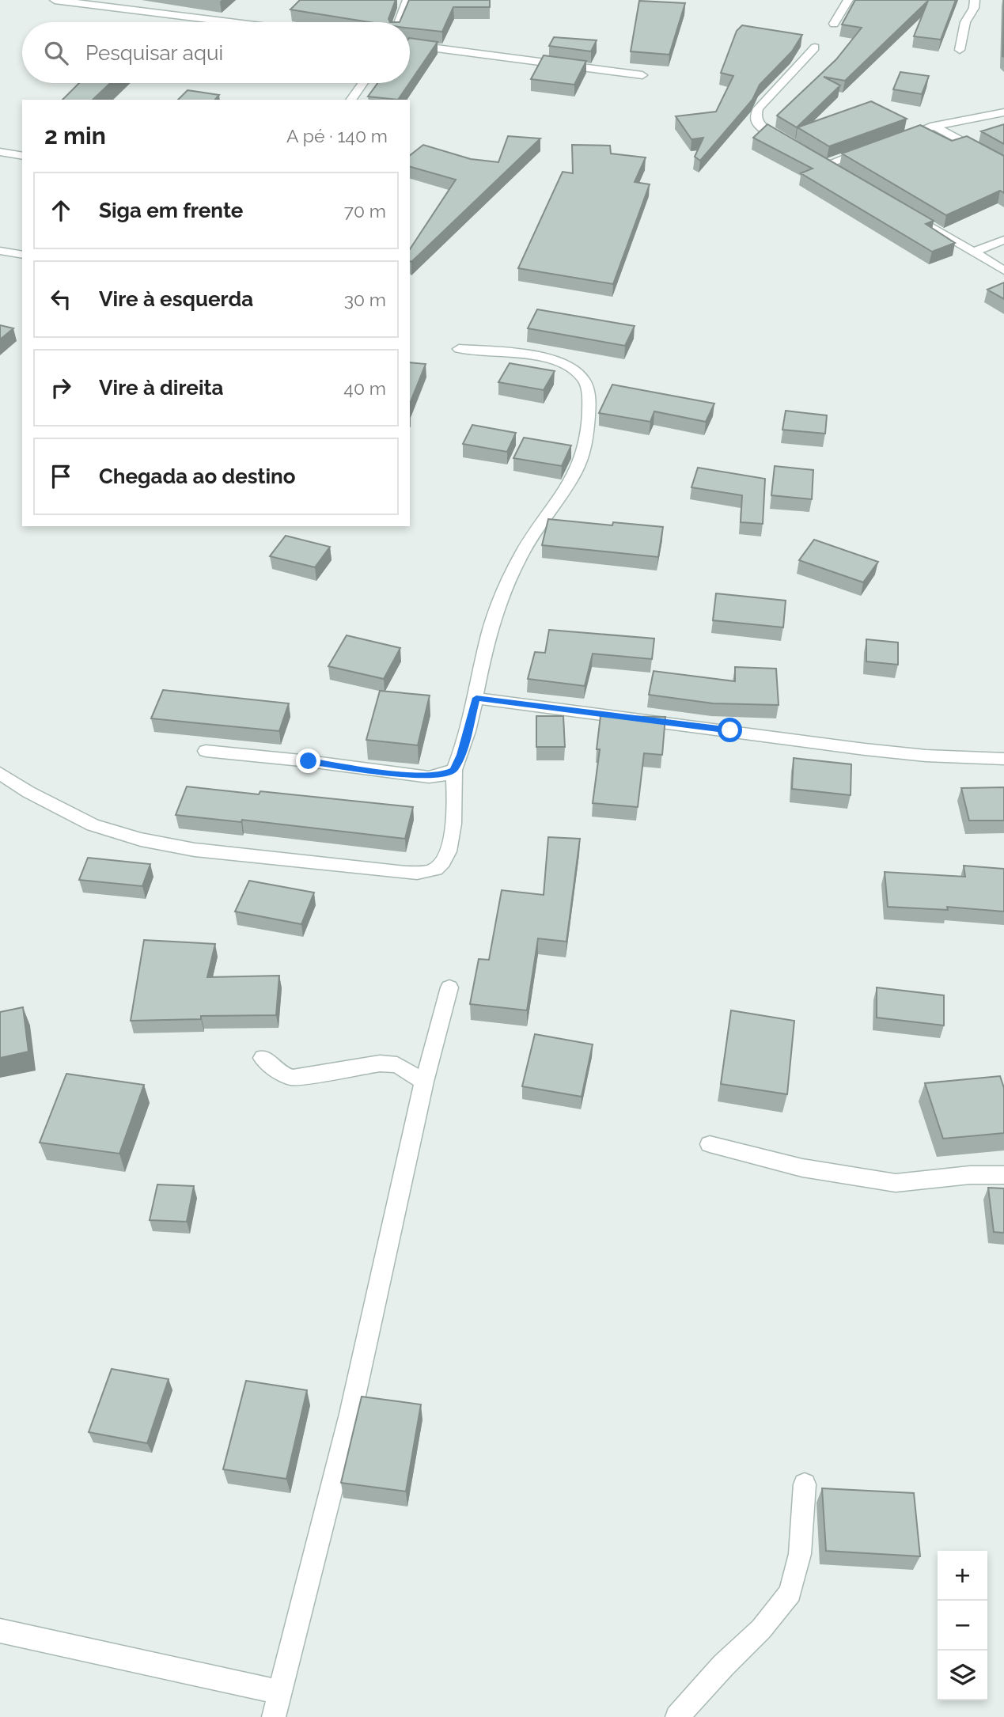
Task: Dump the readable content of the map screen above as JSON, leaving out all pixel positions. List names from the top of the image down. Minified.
{"page":{"search":"Pesquisar aqui","heading":["2 min","A pé · 140 m"],"list":[["Siga em frente","70 m"],["Vire à esquerda","30 m"],["Vire à direita","40 m"],"Chegada ao destino"],"map_buttons":["+","−"]}}
